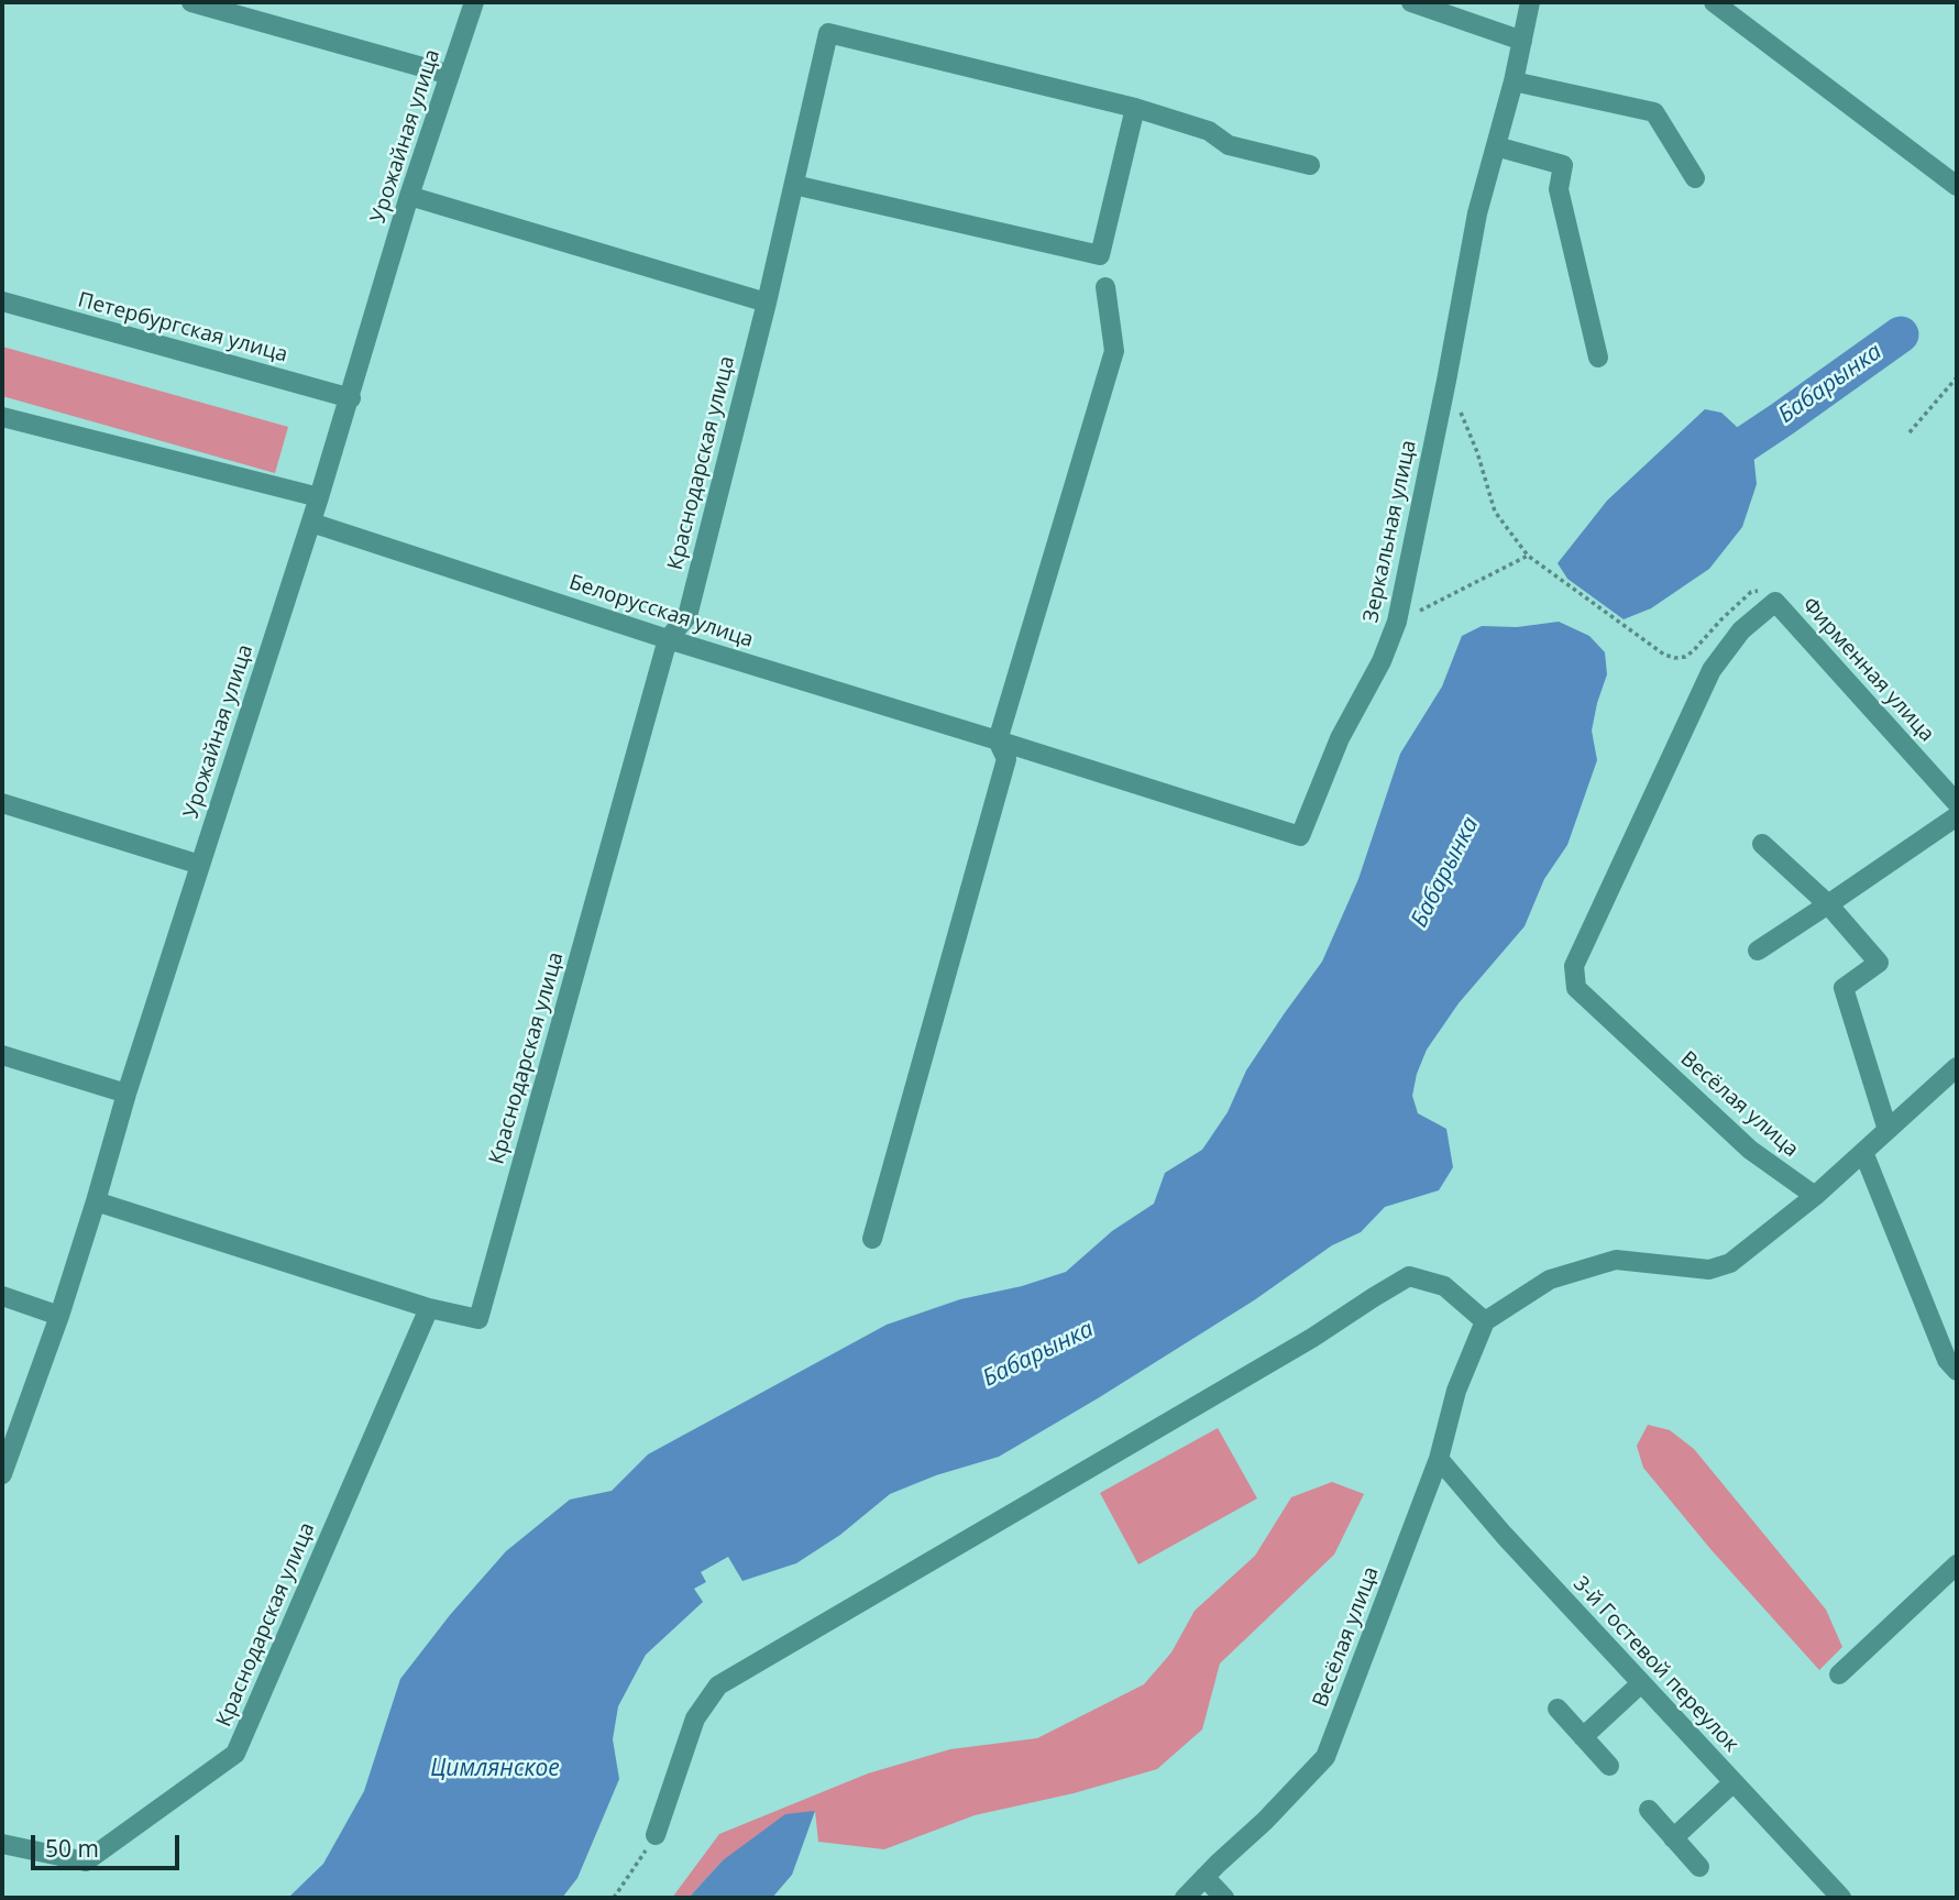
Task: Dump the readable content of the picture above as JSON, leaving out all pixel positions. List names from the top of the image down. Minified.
{"streets":{"street":["Урожайная улица","Петербургская улица","Краснодарская улица","Зеркальная улица","Белорусская улица","Фирменная улица","Весёлая улица","3-й Гостевой переулок"]},"crossings":[["Урожайная улица","Петербургская улица"],["Урожайная улица","Белорусская улица"],["Краснодарская улица","Белорусская улица"],["Зеркальная улица","Белорусская улица"],["Фирменная улица","Весёлая улица"],["Весёлая улица","3-й Гостевой переулок"]],"water":["Бабарынка","Цимлянское"],"scale_bar":"50 m"}
